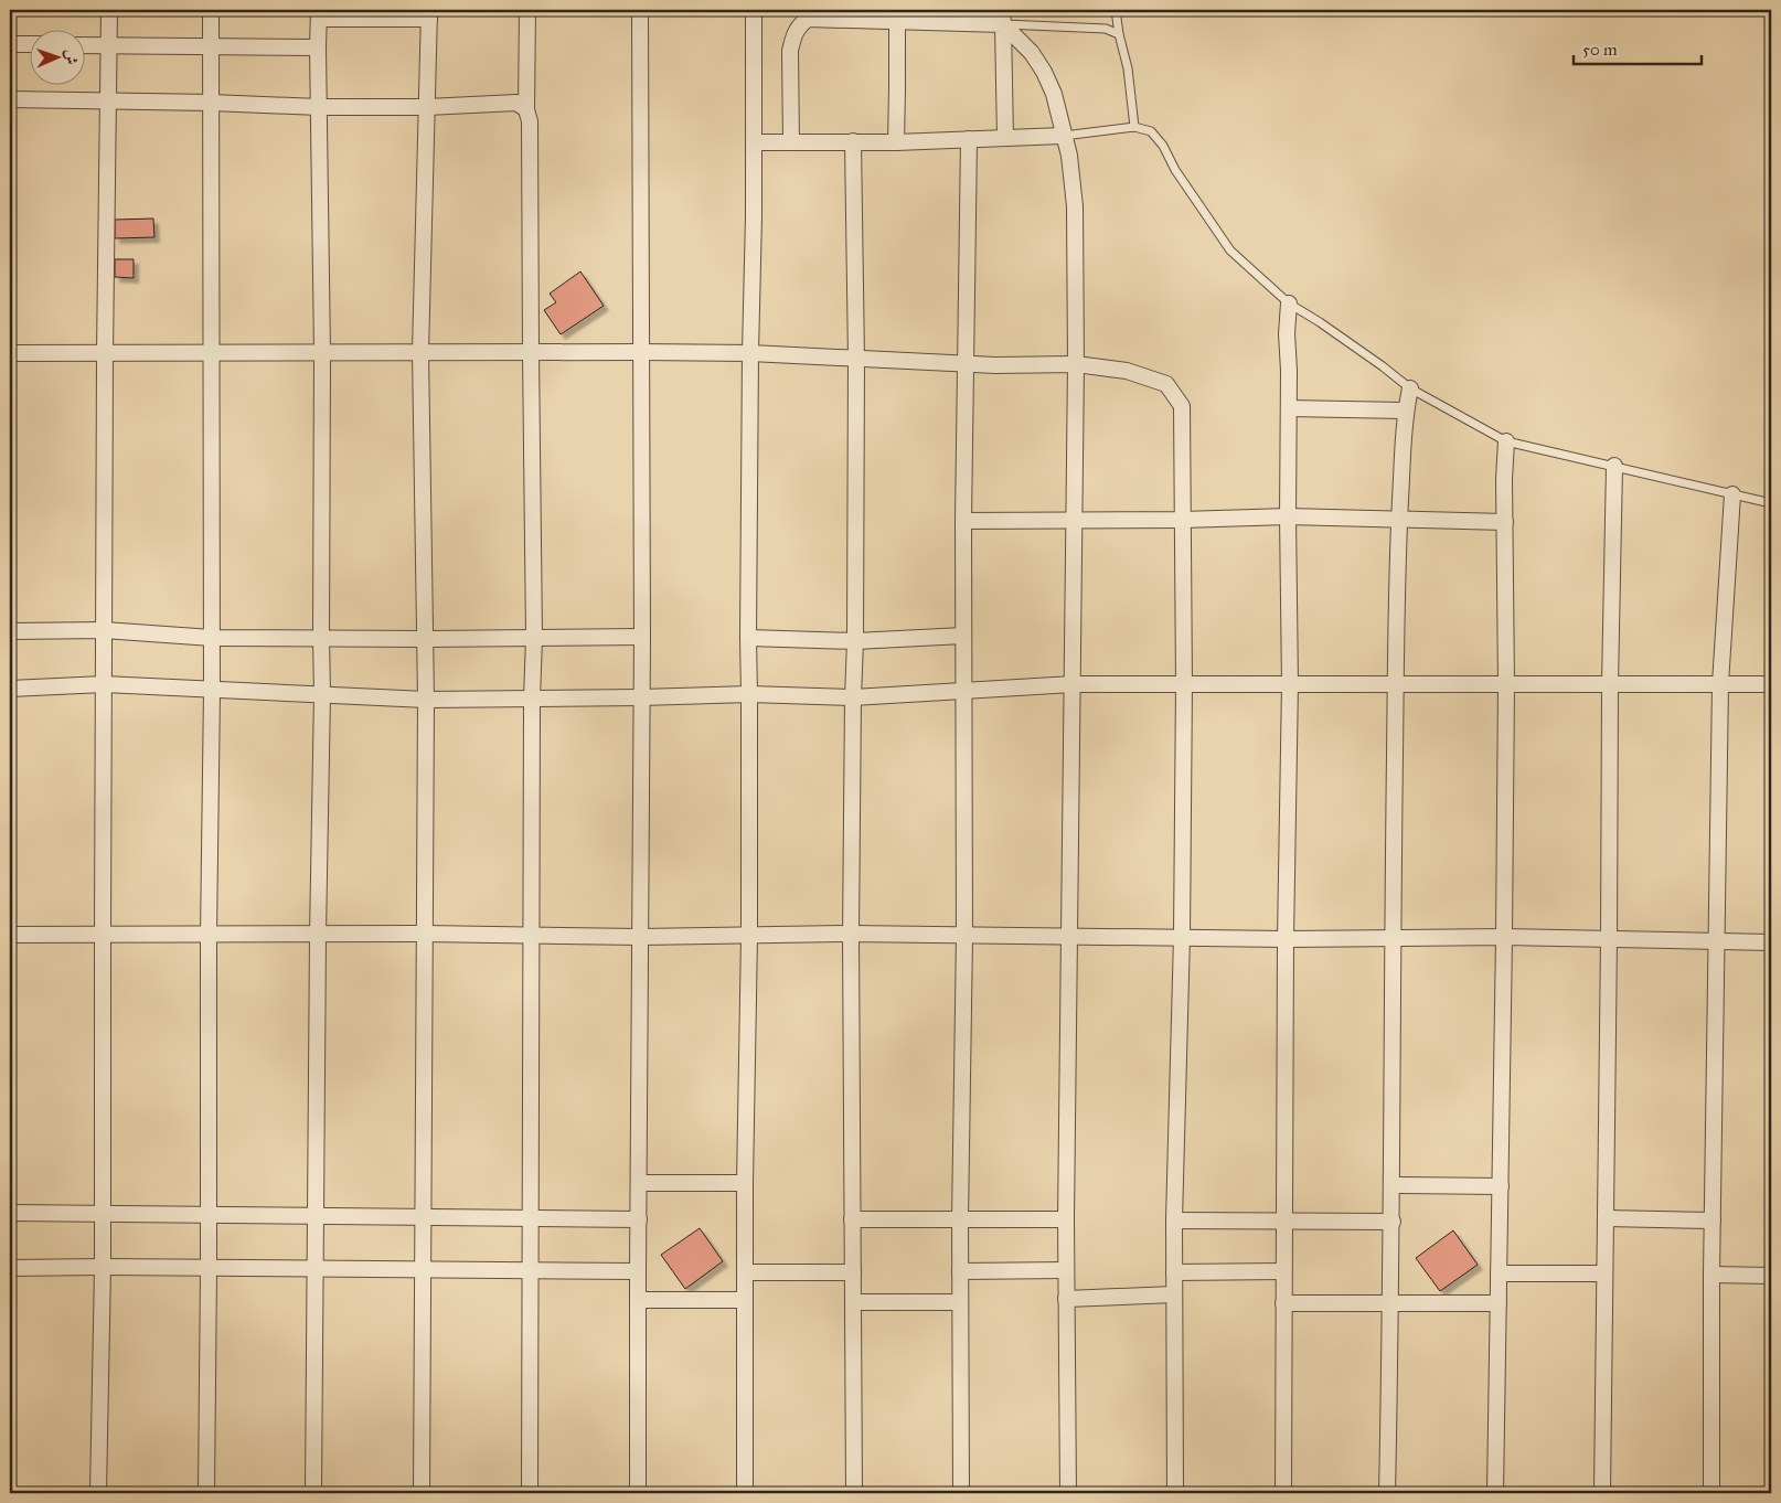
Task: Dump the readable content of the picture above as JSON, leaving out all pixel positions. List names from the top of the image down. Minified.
{"scale_bar":"50 m","north":"right"}
